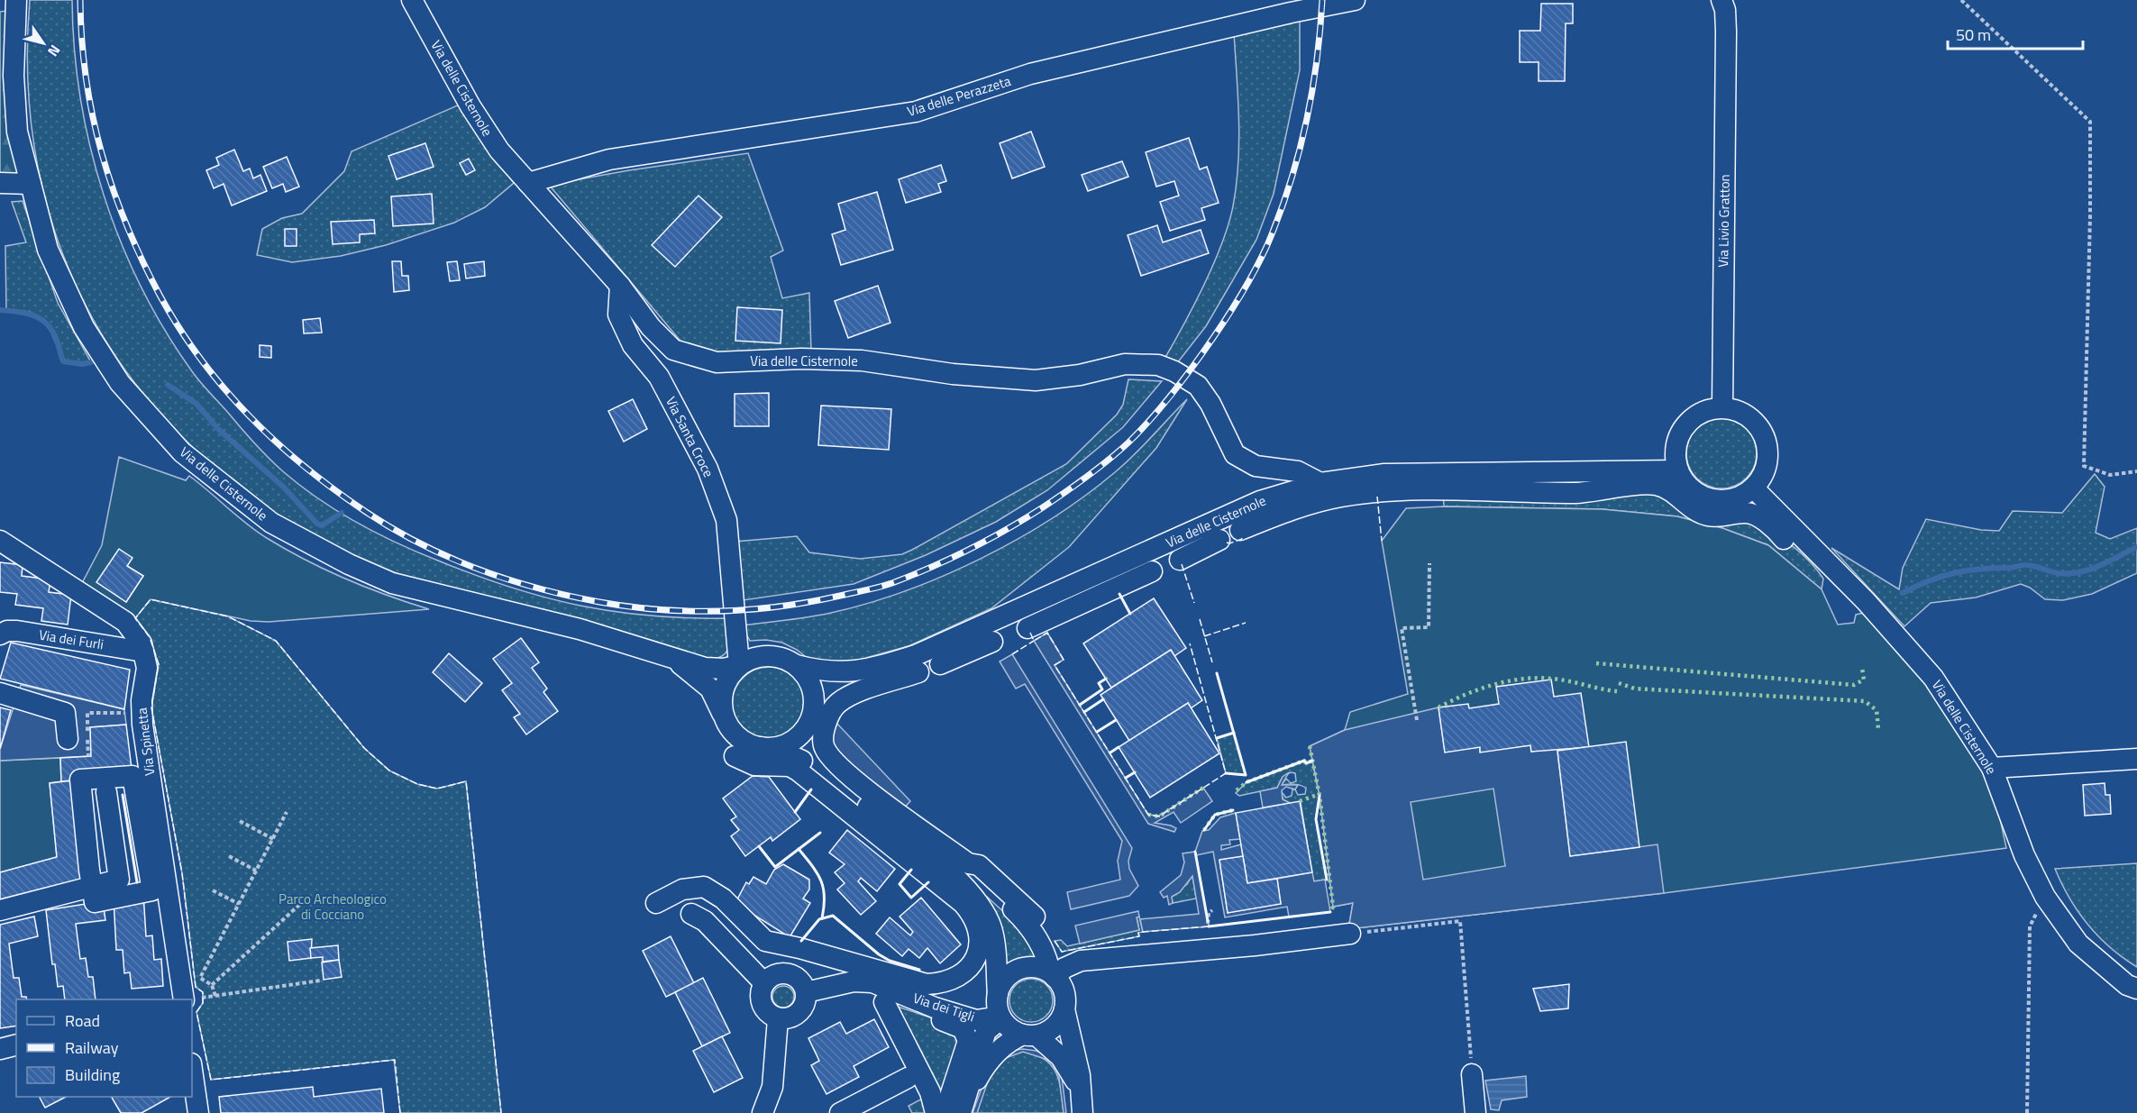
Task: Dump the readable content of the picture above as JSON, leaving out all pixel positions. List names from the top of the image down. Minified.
{"streets":{"street":["Via delle Cisternole","Via delle Perazzeta","Via Livio Gratton","Via Santa Croce","Via dei Furli","Via Spinetta","Via dei Tigli"]},"crossings":[["Via delle Cisternole","Via delle Perazzeta"],["Via delle Cisternole","Via Livio Gratton"],["Via delle Cisternole","Via Santa Croce"],["Via dei Furli","Via Spinetta"]],"parks":["Parco Archeologico di Cocciano"],"legend":["Road","Railway","Building"],"scale_bar":"50 m","north":"bottom right"}
